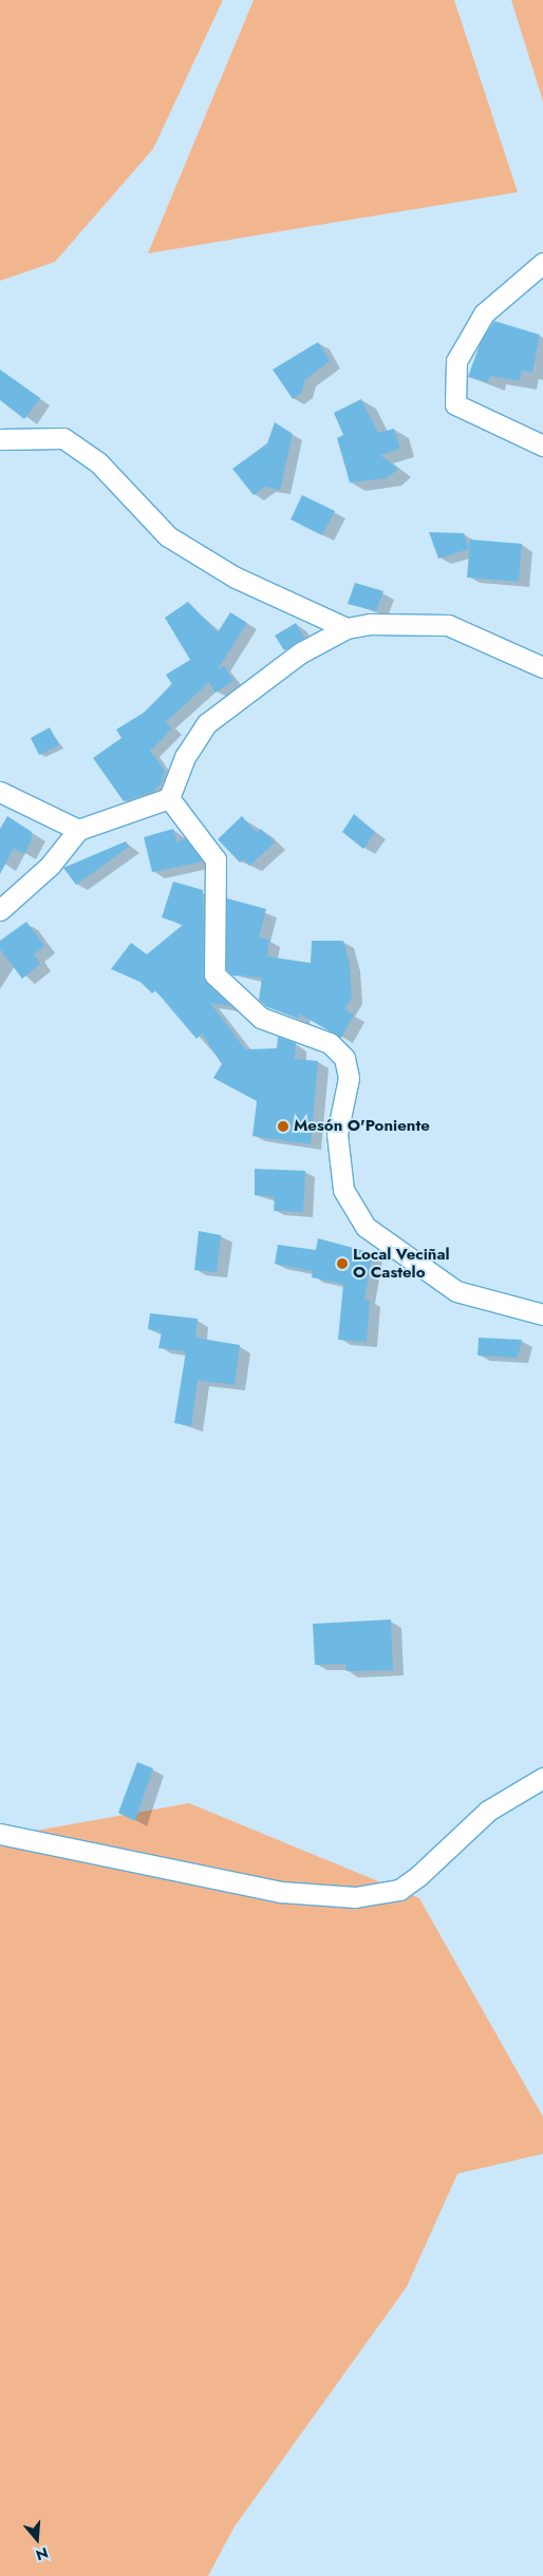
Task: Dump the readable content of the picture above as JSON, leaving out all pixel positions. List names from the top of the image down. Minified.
{"places":["Mesón O'Poniente","Local Veciñal O Castelo"],"north":"bottom"}
